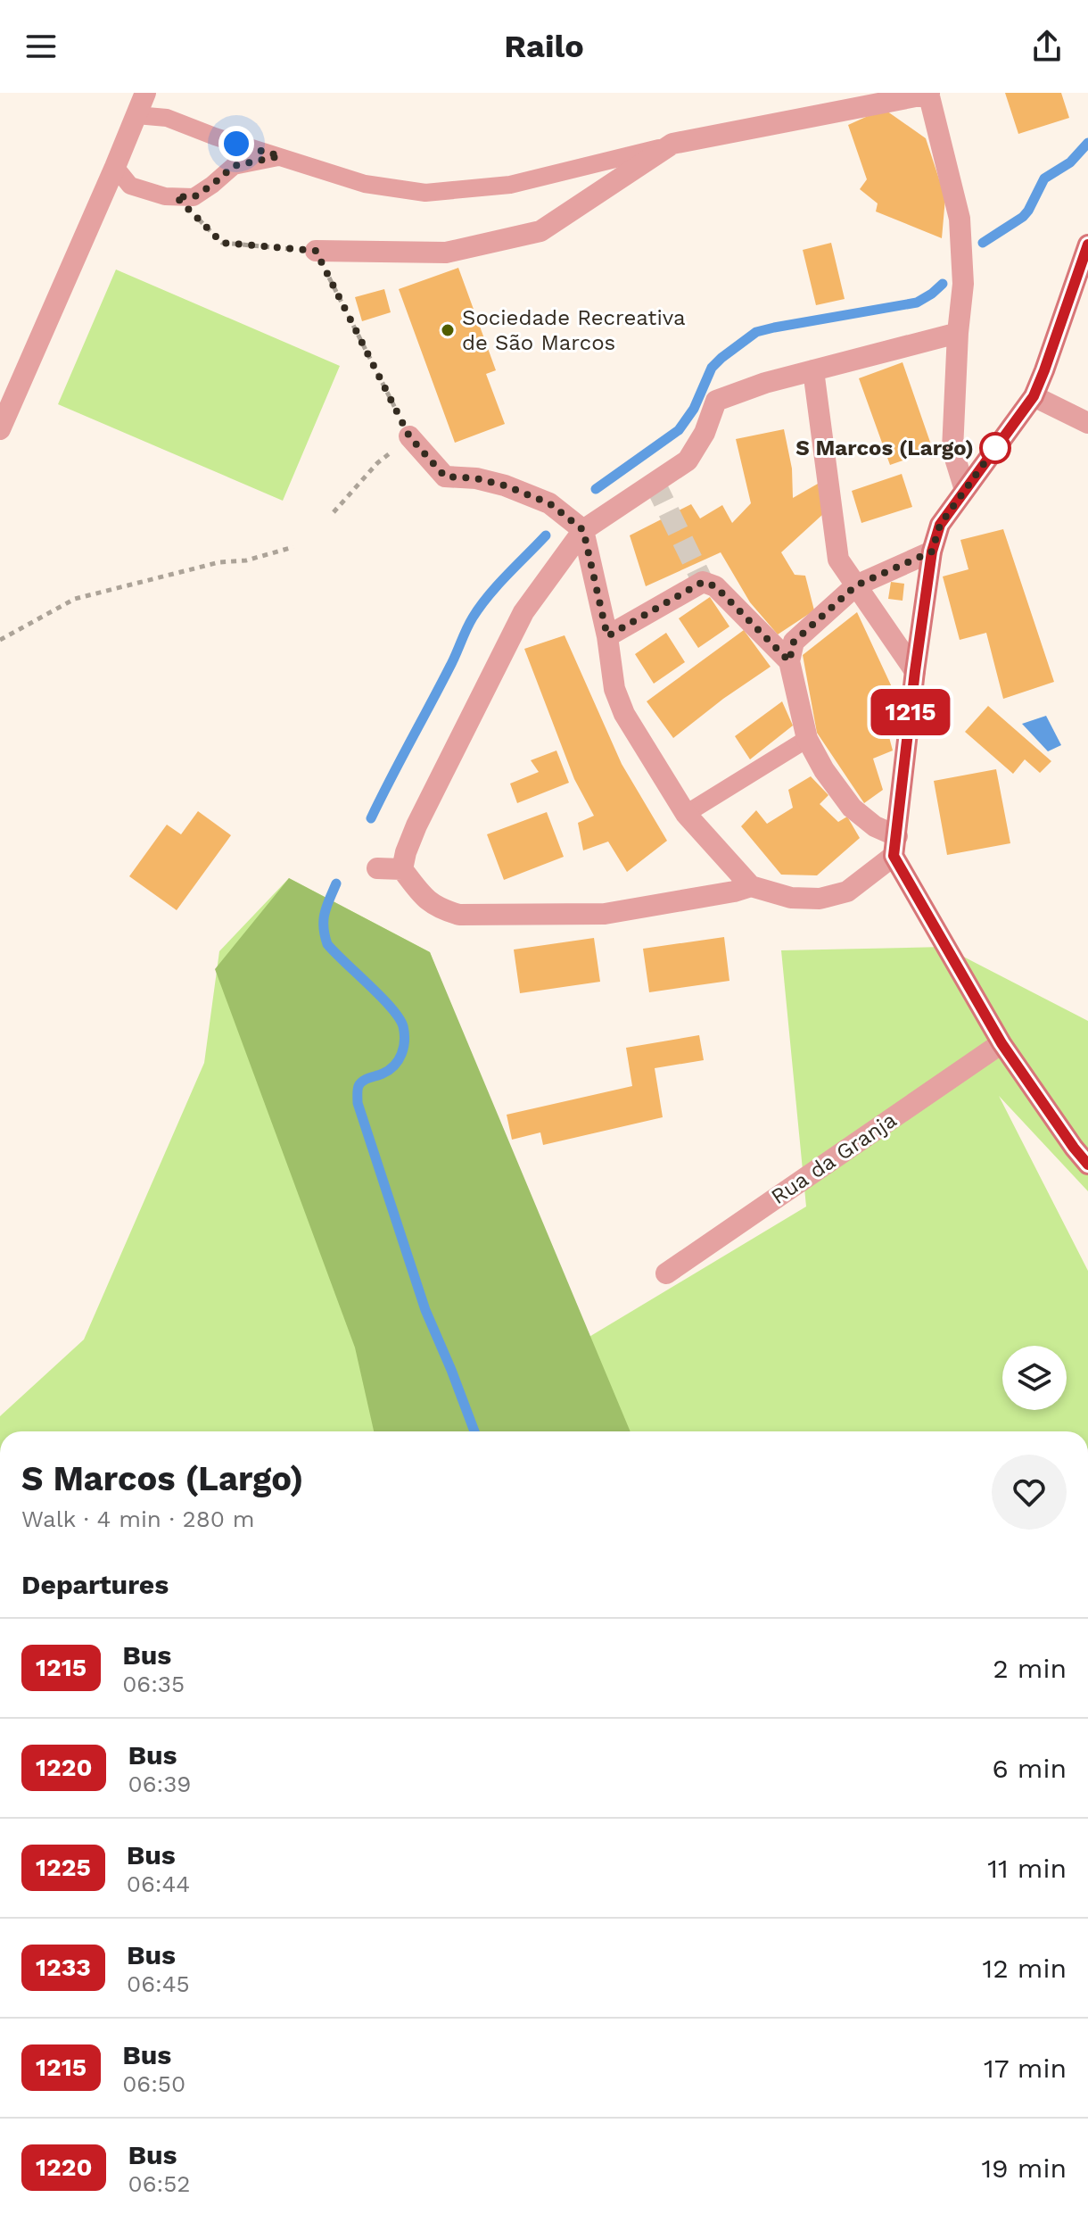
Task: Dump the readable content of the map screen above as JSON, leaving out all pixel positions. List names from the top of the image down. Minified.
{"streets":{"street":["Rua da Granja"]},"places":["Sociedade Recreativa de São Marcos","S Marcos (Largo)"],"lines":["bus line 1215"],"page":{"header":"Railo","on_map":"1215","heading":[["S Marcos (Largo)","Walk · 4 min · 280 m"],"Departures"],"list":[{"mark":"1215","name":"Bus","note":"06:35","value":"2 min"},{"mark":"1220","name":"Bus","note":"06:39","value":"6 min"},{"mark":"1225","name":"Bus","note":"06:44","value":"11 min"},{"mark":"1233","name":"Bus","note":"06:45","value":"12 min"},{"mark":"1215","name":"Bus","note":"06:50","value":"17 min"},{"mark":"1220","name":"Bus","note":"06:52","value":"19 min"}]}}
